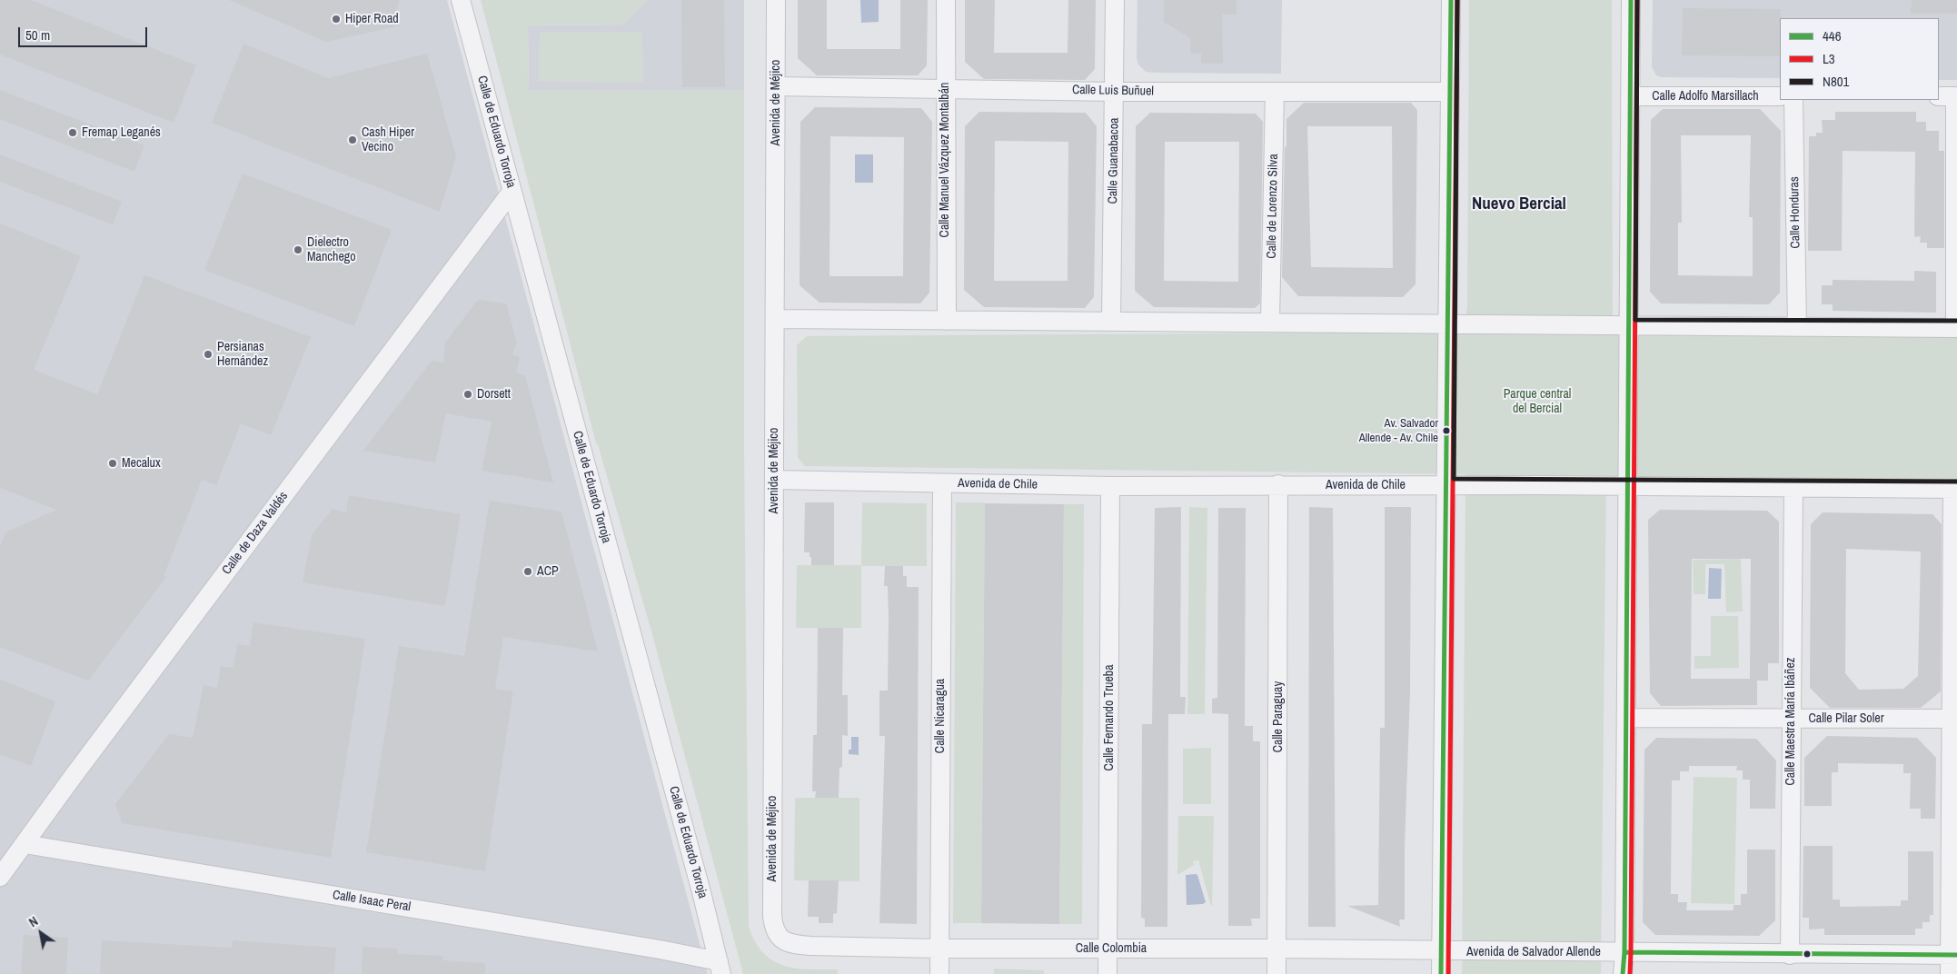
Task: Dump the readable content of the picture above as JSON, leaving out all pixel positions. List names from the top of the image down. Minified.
{"streets":{"street":["Calle Luis Buñuel","Calle Adolfo Marsillach","Avenida de Méjico","Calle de Eduardo Torroja","Calle Manuel Vázquez Montalbán","Calle Guanabacoa","Calle de Lorenzo Silva","Calle Honduras","Avenida de Chile","Calle de Daza Valdés","Calle Nicaragua","Calle Paraguay","Calle Fernando Trueba","Calle Pilar Soler","Calle Maestra María Ibáñez","Calle Isaac Peral","Calle Colombia","Avenida de Salvador Allende"]},"crossings":[["Calle Luis Buñuel","Avenida de Méjico"],["Calle Luis Buñuel","Calle Manuel Vázquez Montalbán"],["Calle Luis Buñuel","Calle Guanabacoa"],["Calle Luis Buñuel","Calle de Lorenzo Silva"],["Avenida de Méjico","Avenida de Chile"],["Avenida de Méjico","Calle Colombia"],["Calle de Eduardo Torroja","Calle de Daza Valdés"],["Calle de Eduardo Torroja","Calle Isaac Peral"],["Avenida de Chile","Calle Nicaragua"],["Avenida de Chile","Calle Paraguay"],["Avenida de Chile","Calle Fernando Trueba"],["Avenida de Chile","Calle Maestra María Ibáñez"],["Calle de Daza Valdés","Calle Isaac Peral"],["Calle Nicaragua","Calle Colombia"],["Calle Paraguay","Calle Colombia"],["Calle Fernando Trueba","Calle Colombia"],["Calle Pilar Soler","Calle Maestra María Ibáñez"],["Calle Maestra María Ibáñez","Avenida de Salvador Allende"],["Calle Colombia","Avenida de Salvador Allende"]],"districts":["Nuevo Bercial"],"parks":["Parque central del Bercial"],"places":["Hiper Road","Fremap Leganés","Cash Hiper Vecino","Dielectro Manchego","Persianas Hernández","Dorsett","Av. Salvador Allende - Av. Chile","Mecalux","ACP"],"lines":["transit line 446","transit line L3","transit line N801"],"legend":["446","L3","N801"],"scale_bar":"50 m","north":"top left"}
